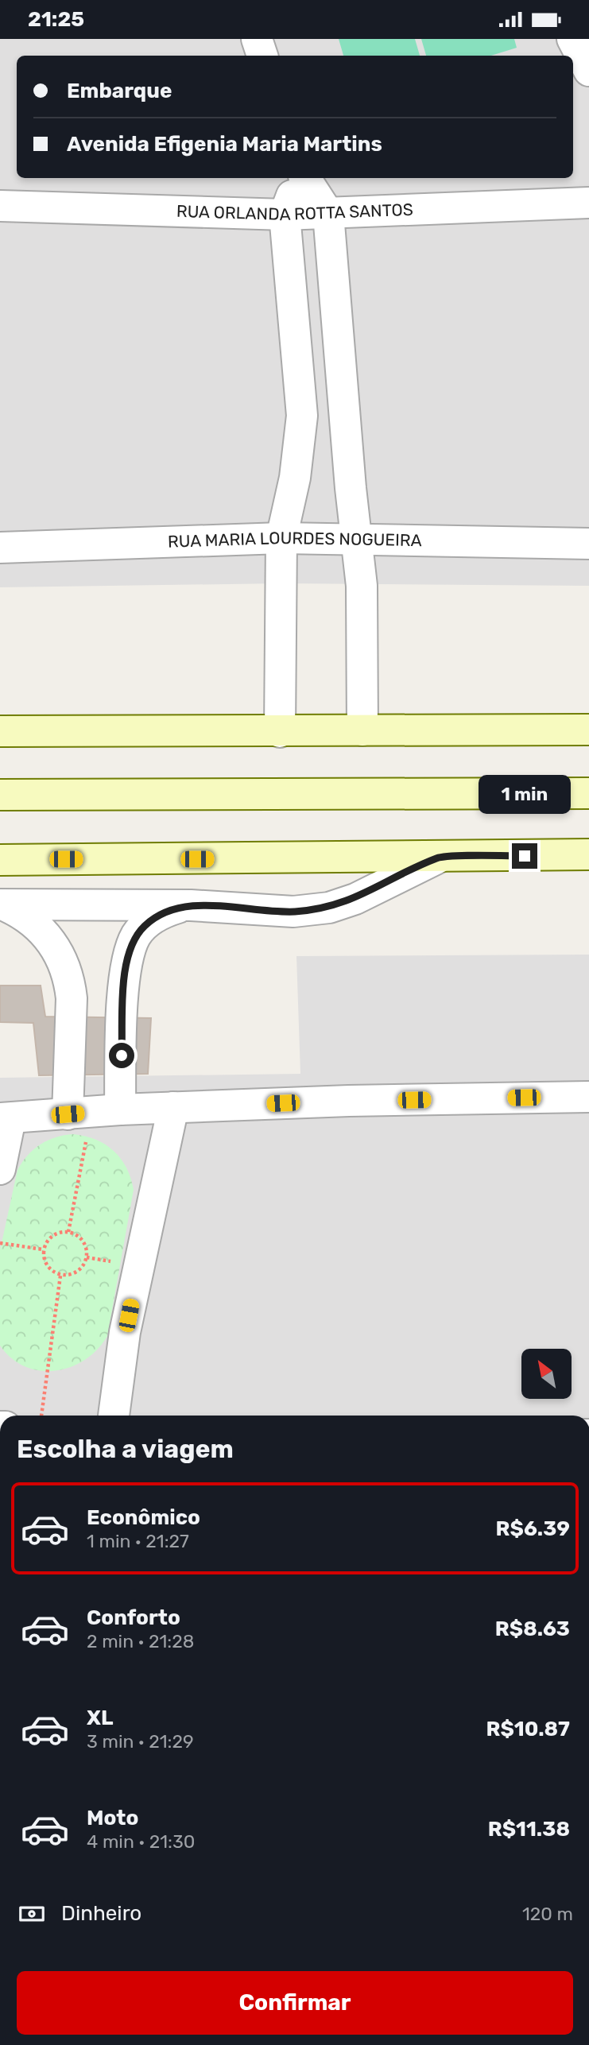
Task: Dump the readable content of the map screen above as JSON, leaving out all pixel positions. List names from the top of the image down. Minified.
{"streets":{"street":["RUA ORLANDA ROTTA SANTOS","RUA MARIA LOURDES NOGUEIRA"]},"north":"top left","page":{"status":"21:25","banner":["Embarque","Avenida Efigenia Maria Martins"],"bubble":"1 min","heading":"Escolha a viagem","list":[{"name":"Econômico","note":"1 min · 21:27","value":"R$6.39"},{"name":"Conforto","note":"2 min · 21:28","value":"R$8.63"},{"name":"XL","note":"3 min · 21:29","value":"R$10.87"},{"name":"Moto","note":"4 min · 21:30","value":"R$11.38"}],"pay":["Dinheiro","120 m"],"buttons":"Confirmar"}}
